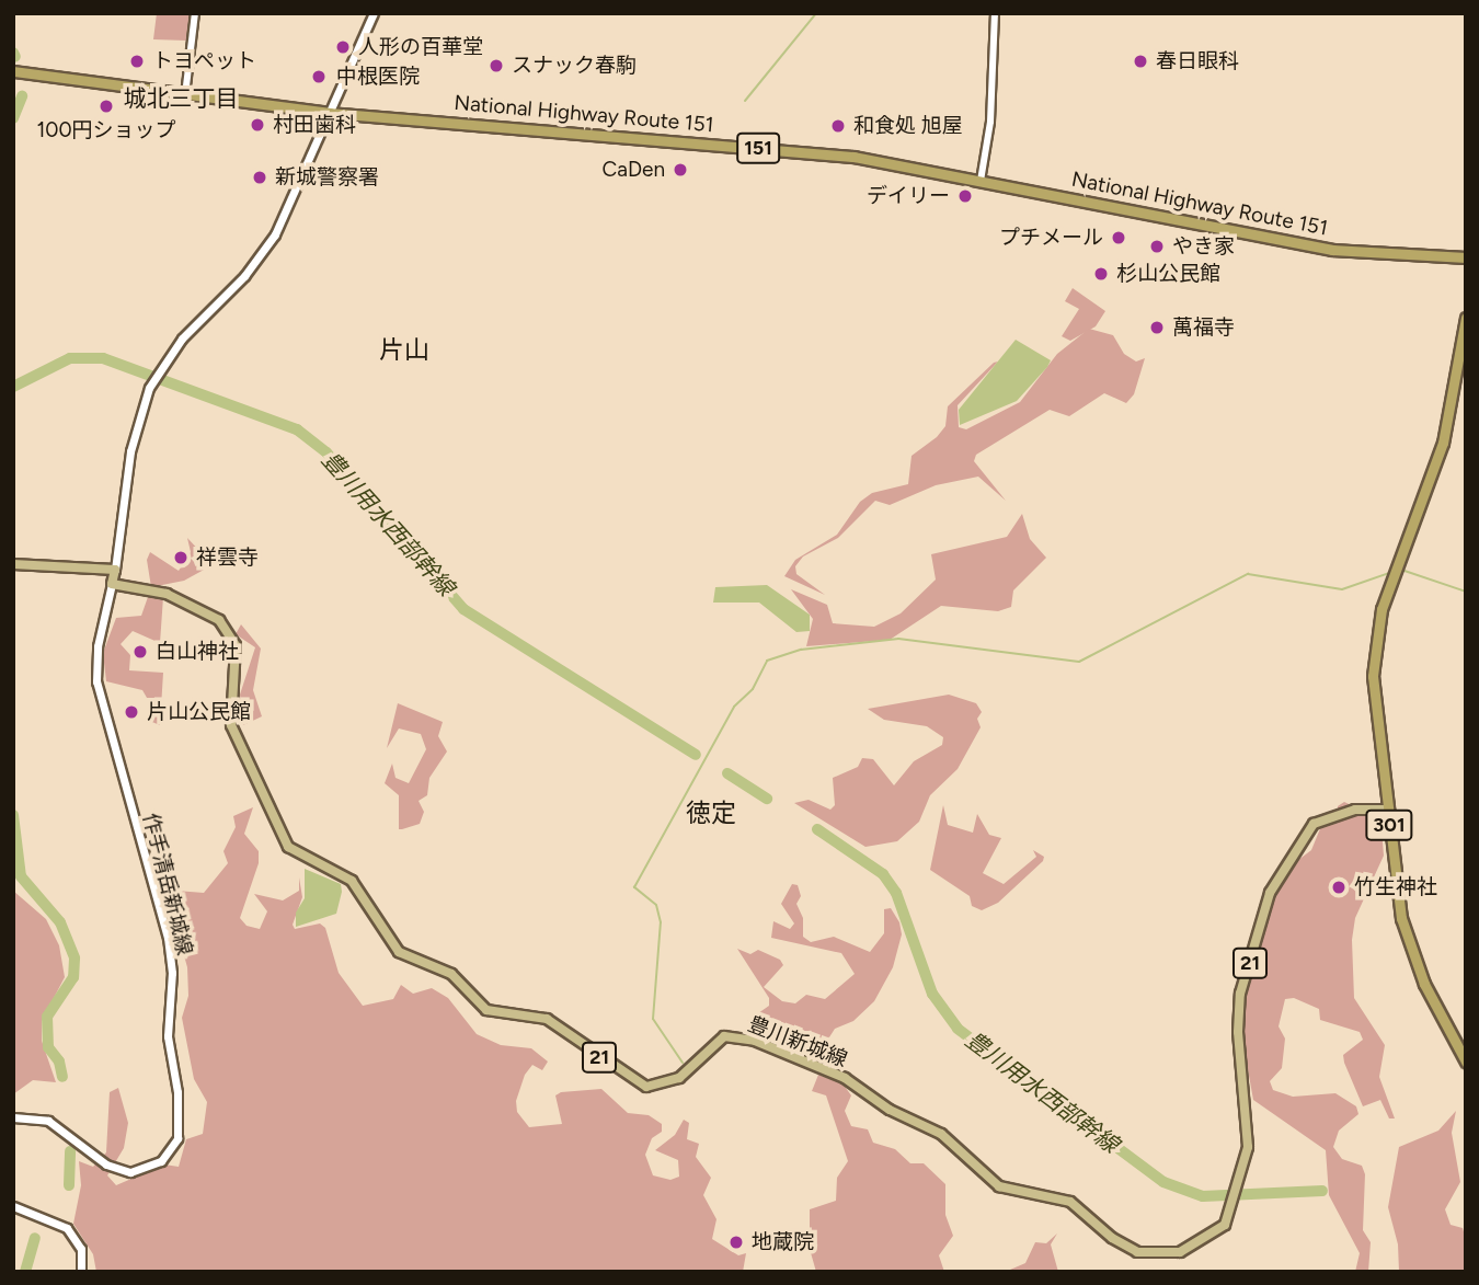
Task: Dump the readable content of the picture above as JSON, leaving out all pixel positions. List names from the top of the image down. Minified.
{"streets":{"highway":["National Highway Route 151","151","301"],"main road":["作手清岳新城線","21","豊川新城線"]},"crossings":[["301","豊川新城線"],["作手清岳新城線","豊川新城線"]],"districts":["城北三丁目","片山","徳定"],"water":["豊川用水西部幹線"],"places":["人形の百華堂","トヨペット","春日眼科","スナック春駒","中根医院","100円ショップ","村田歯科","和食処 旭屋","CaDen","新城警察署","デイリー","プチメール","やき家","杉山公民館","萬福寺","祥雲寺","白山神社","片山公民館","竹生神社","地蔵院"]}
